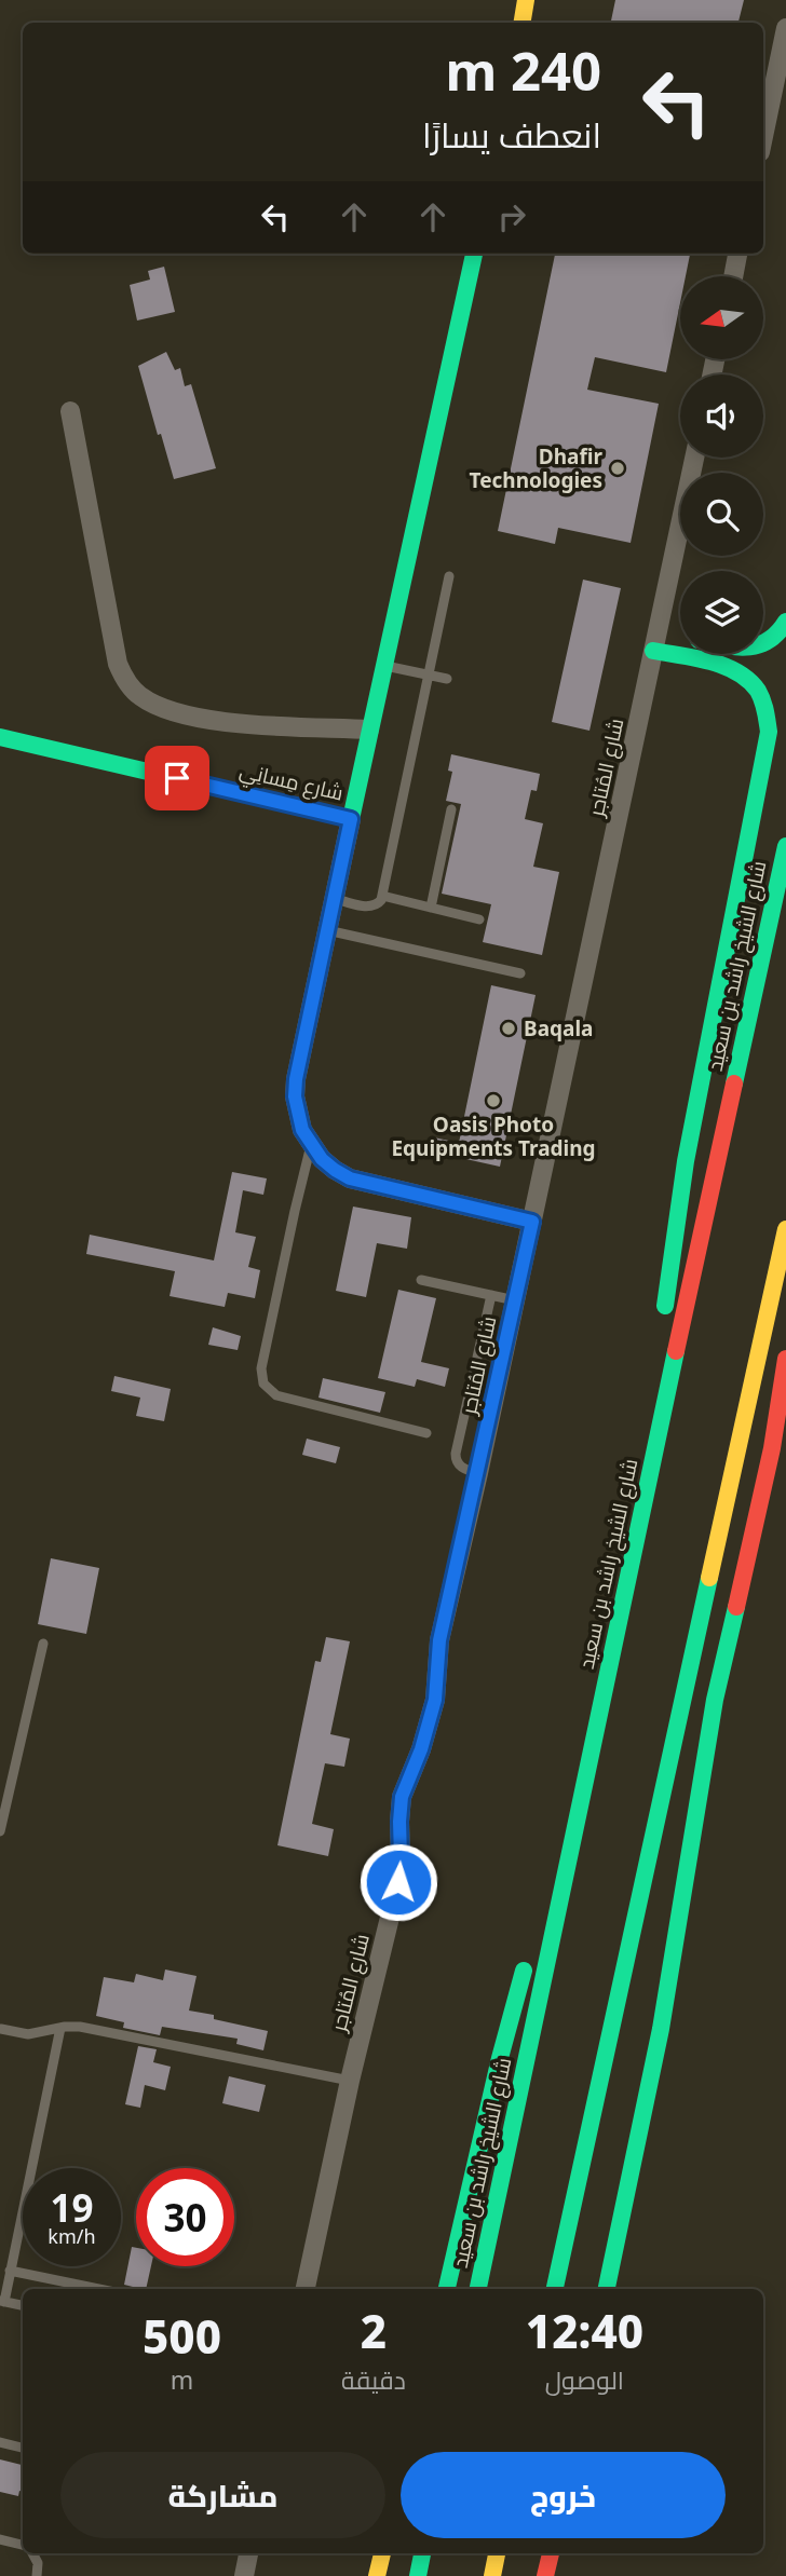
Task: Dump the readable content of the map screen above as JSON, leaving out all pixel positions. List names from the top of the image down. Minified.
{"streets":{"main road":["شارع مِسانِي","شارع الشيخ راشد بن سعيد"],"street":["شارع المُتاجر"]},"places":["Dhafir Technologies","Baqala","Oasis Photo Equipments Trading"],"north":"left","page":{"turn":["240 m","انعطف يسارًا"],"speed":"19 km/h","limit":"30","eta":["12:40","الوصول","2","دقيقة","500","m"],"buttons":["خروج","مشاركة"]}}
